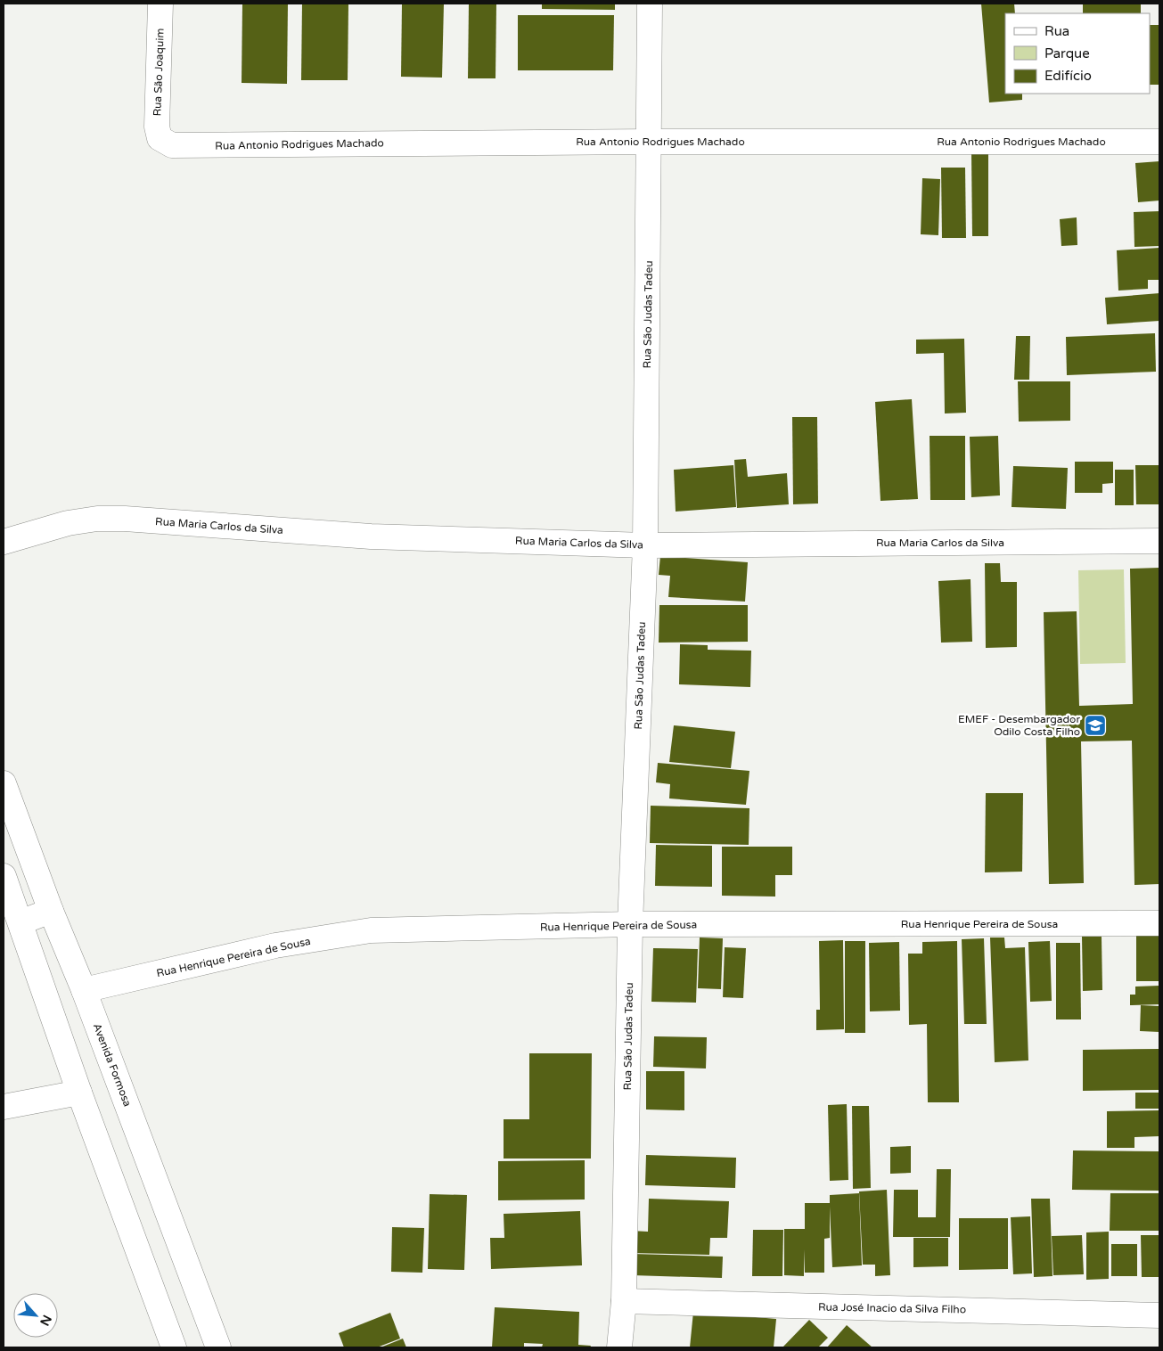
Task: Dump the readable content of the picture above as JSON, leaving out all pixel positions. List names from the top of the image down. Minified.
{"streets":{"street":["Rua São Joaquim","Rua Antonio Rodrigues Machado","Rua São Judas Tadeu","Rua Maria Carlos da Silva","Rua Henrique Pereira de Sousa","Avenida Formosa","Rua José Inacio da Silva Filho"]},"crossings":[["Rua São Joaquim","Rua Antonio Rodrigues Machado"],["Rua Antonio Rodrigues Machado","Rua São Judas Tadeu"],["Rua São Judas Tadeu","Rua Maria Carlos da Silva"],["Rua São Judas Tadeu","Rua Henrique Pereira de Sousa"],["Rua São Judas Tadeu","Rua José Inacio da Silva Filho"],["Rua Henrique Pereira de Sousa","Avenida Formosa"]],"places":{"school or university":["EMEF - Desembargador Odilo Costa Filho"]},"legend":["Rua","Parque","Edifício"],"north":"bottom right"}
